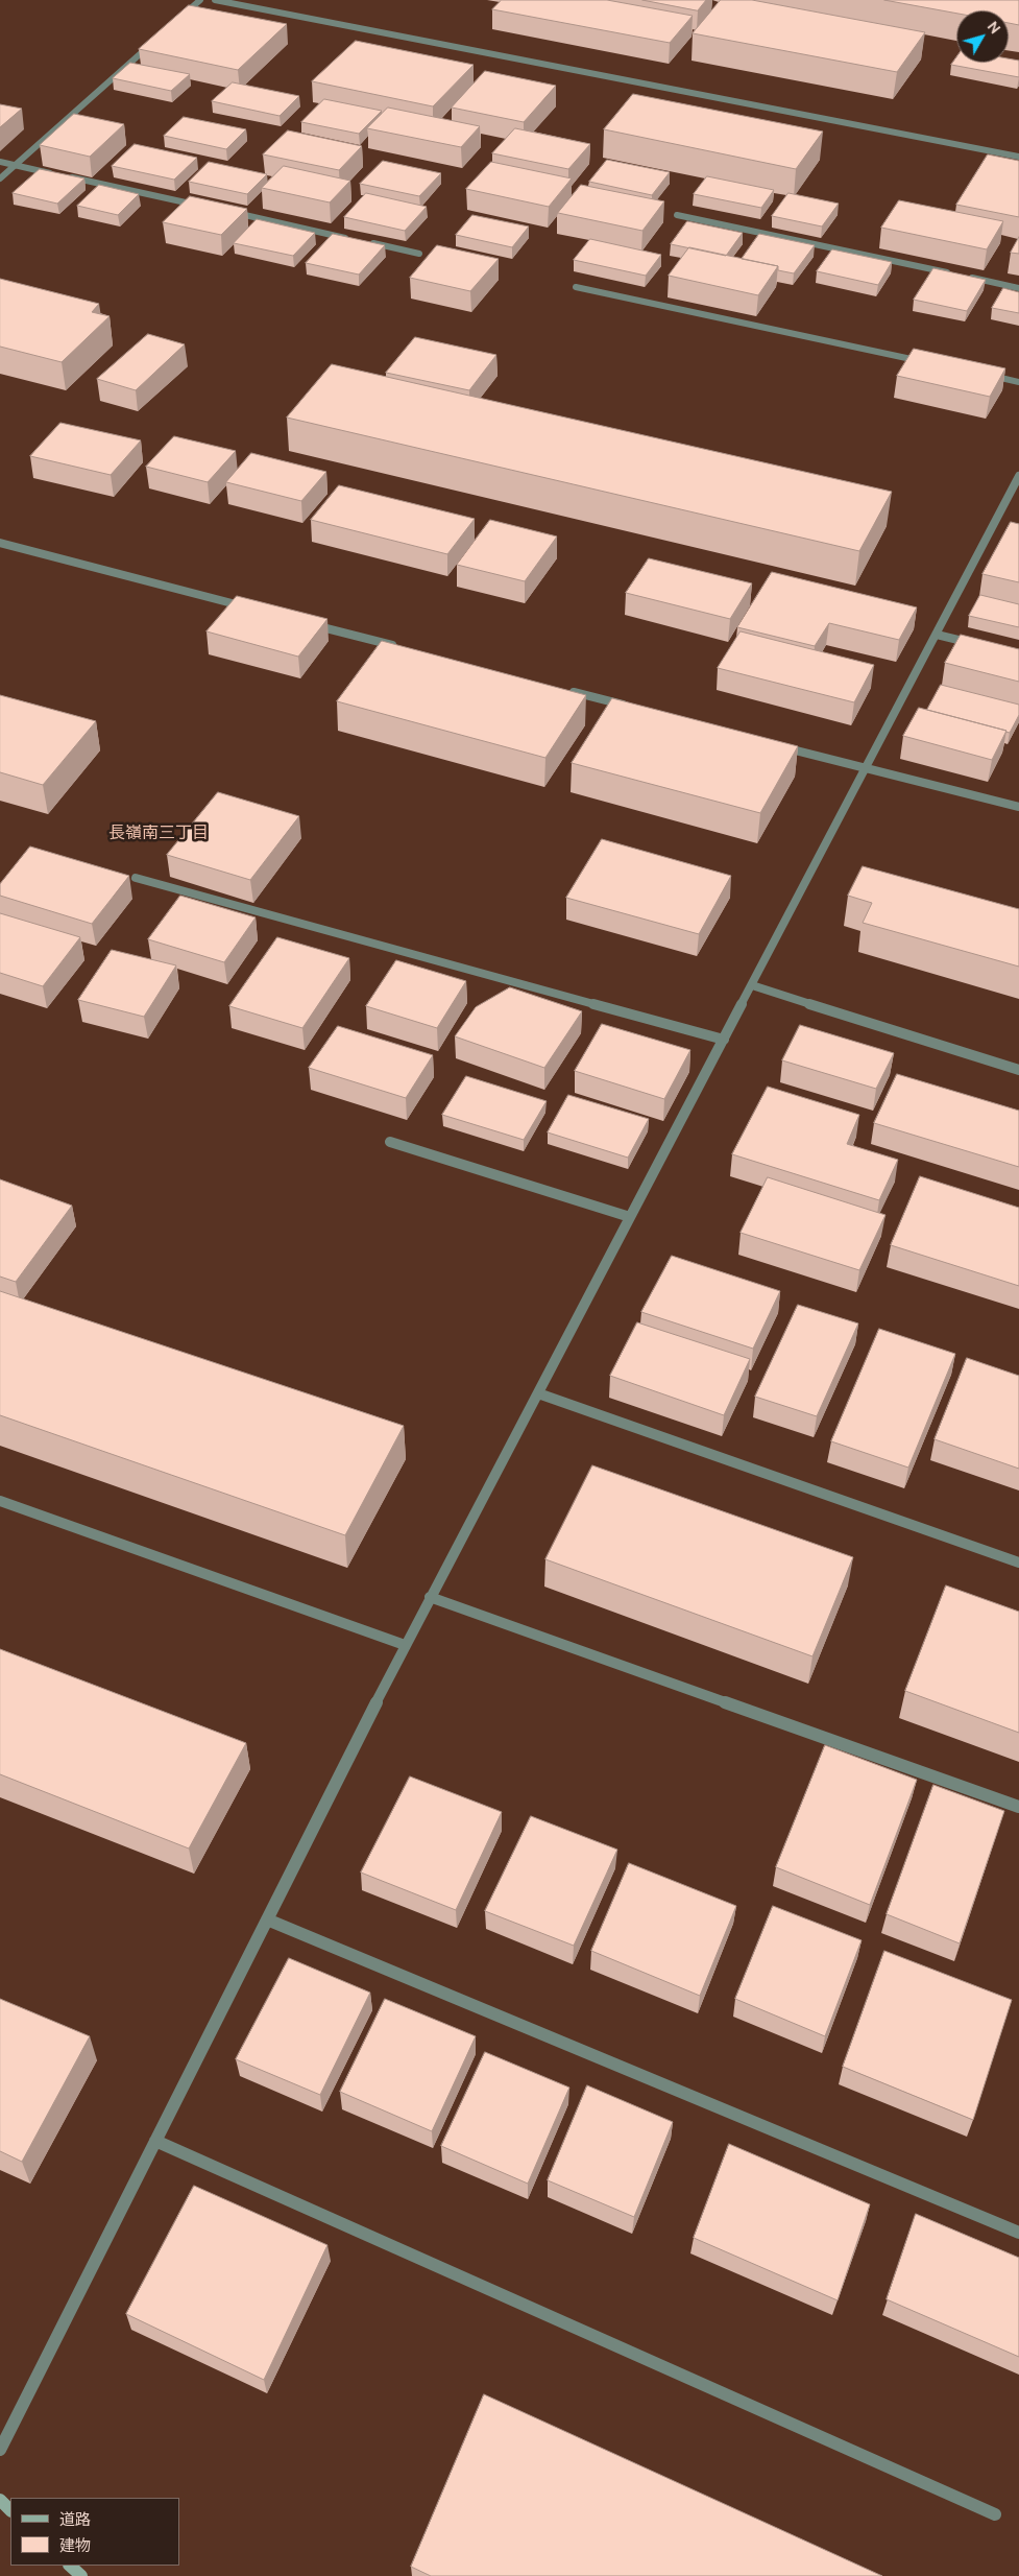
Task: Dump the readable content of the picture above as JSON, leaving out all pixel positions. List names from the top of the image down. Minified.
{"districts":["長嶺南三丁目"],"legend":["道路","建物"],"north":"top right"}
